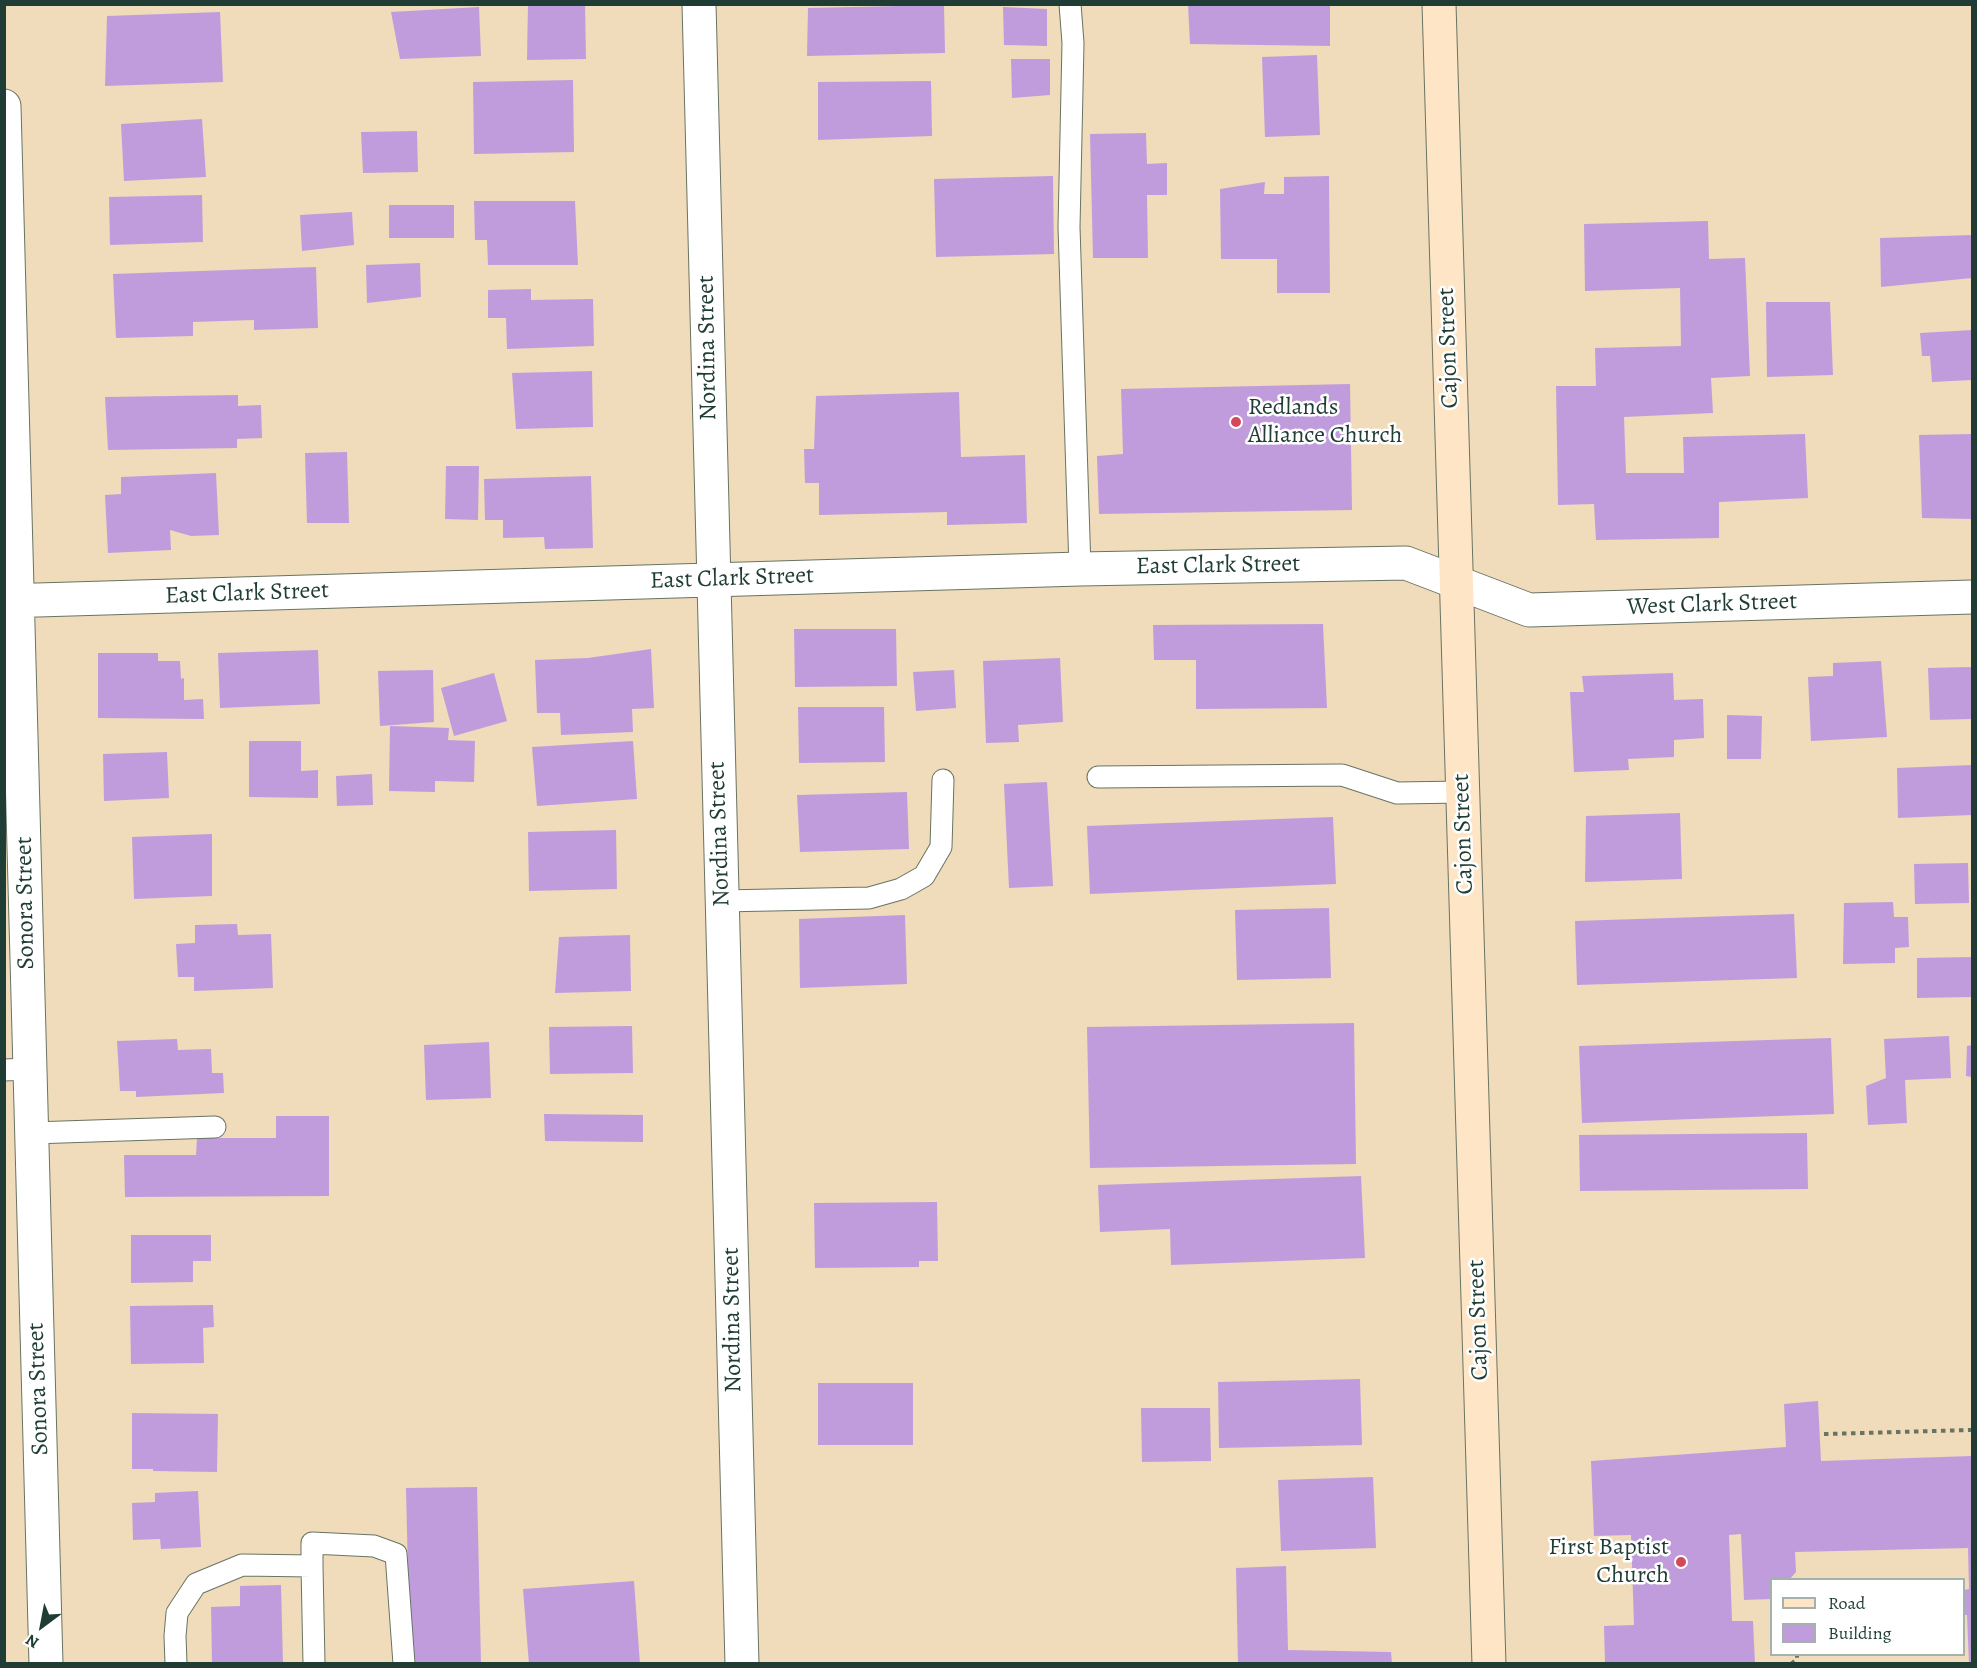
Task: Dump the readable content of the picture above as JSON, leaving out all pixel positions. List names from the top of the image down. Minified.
{"streets":{"street":["Nordina Street","Cajon Street","East Clark Street","West Clark Street","Sonora Street"]},"crossings":[["Nordina Street","East Clark Street"],["Cajon Street","East Clark Street"],["Cajon Street","West Clark Street"],["East Clark Street","West Clark Street"],["East Clark Street","Sonora Street"]],"places":["Redlands Alliance Church","First Baptist Church"],"legend":["Road","Building"],"north":"bottom left"}
